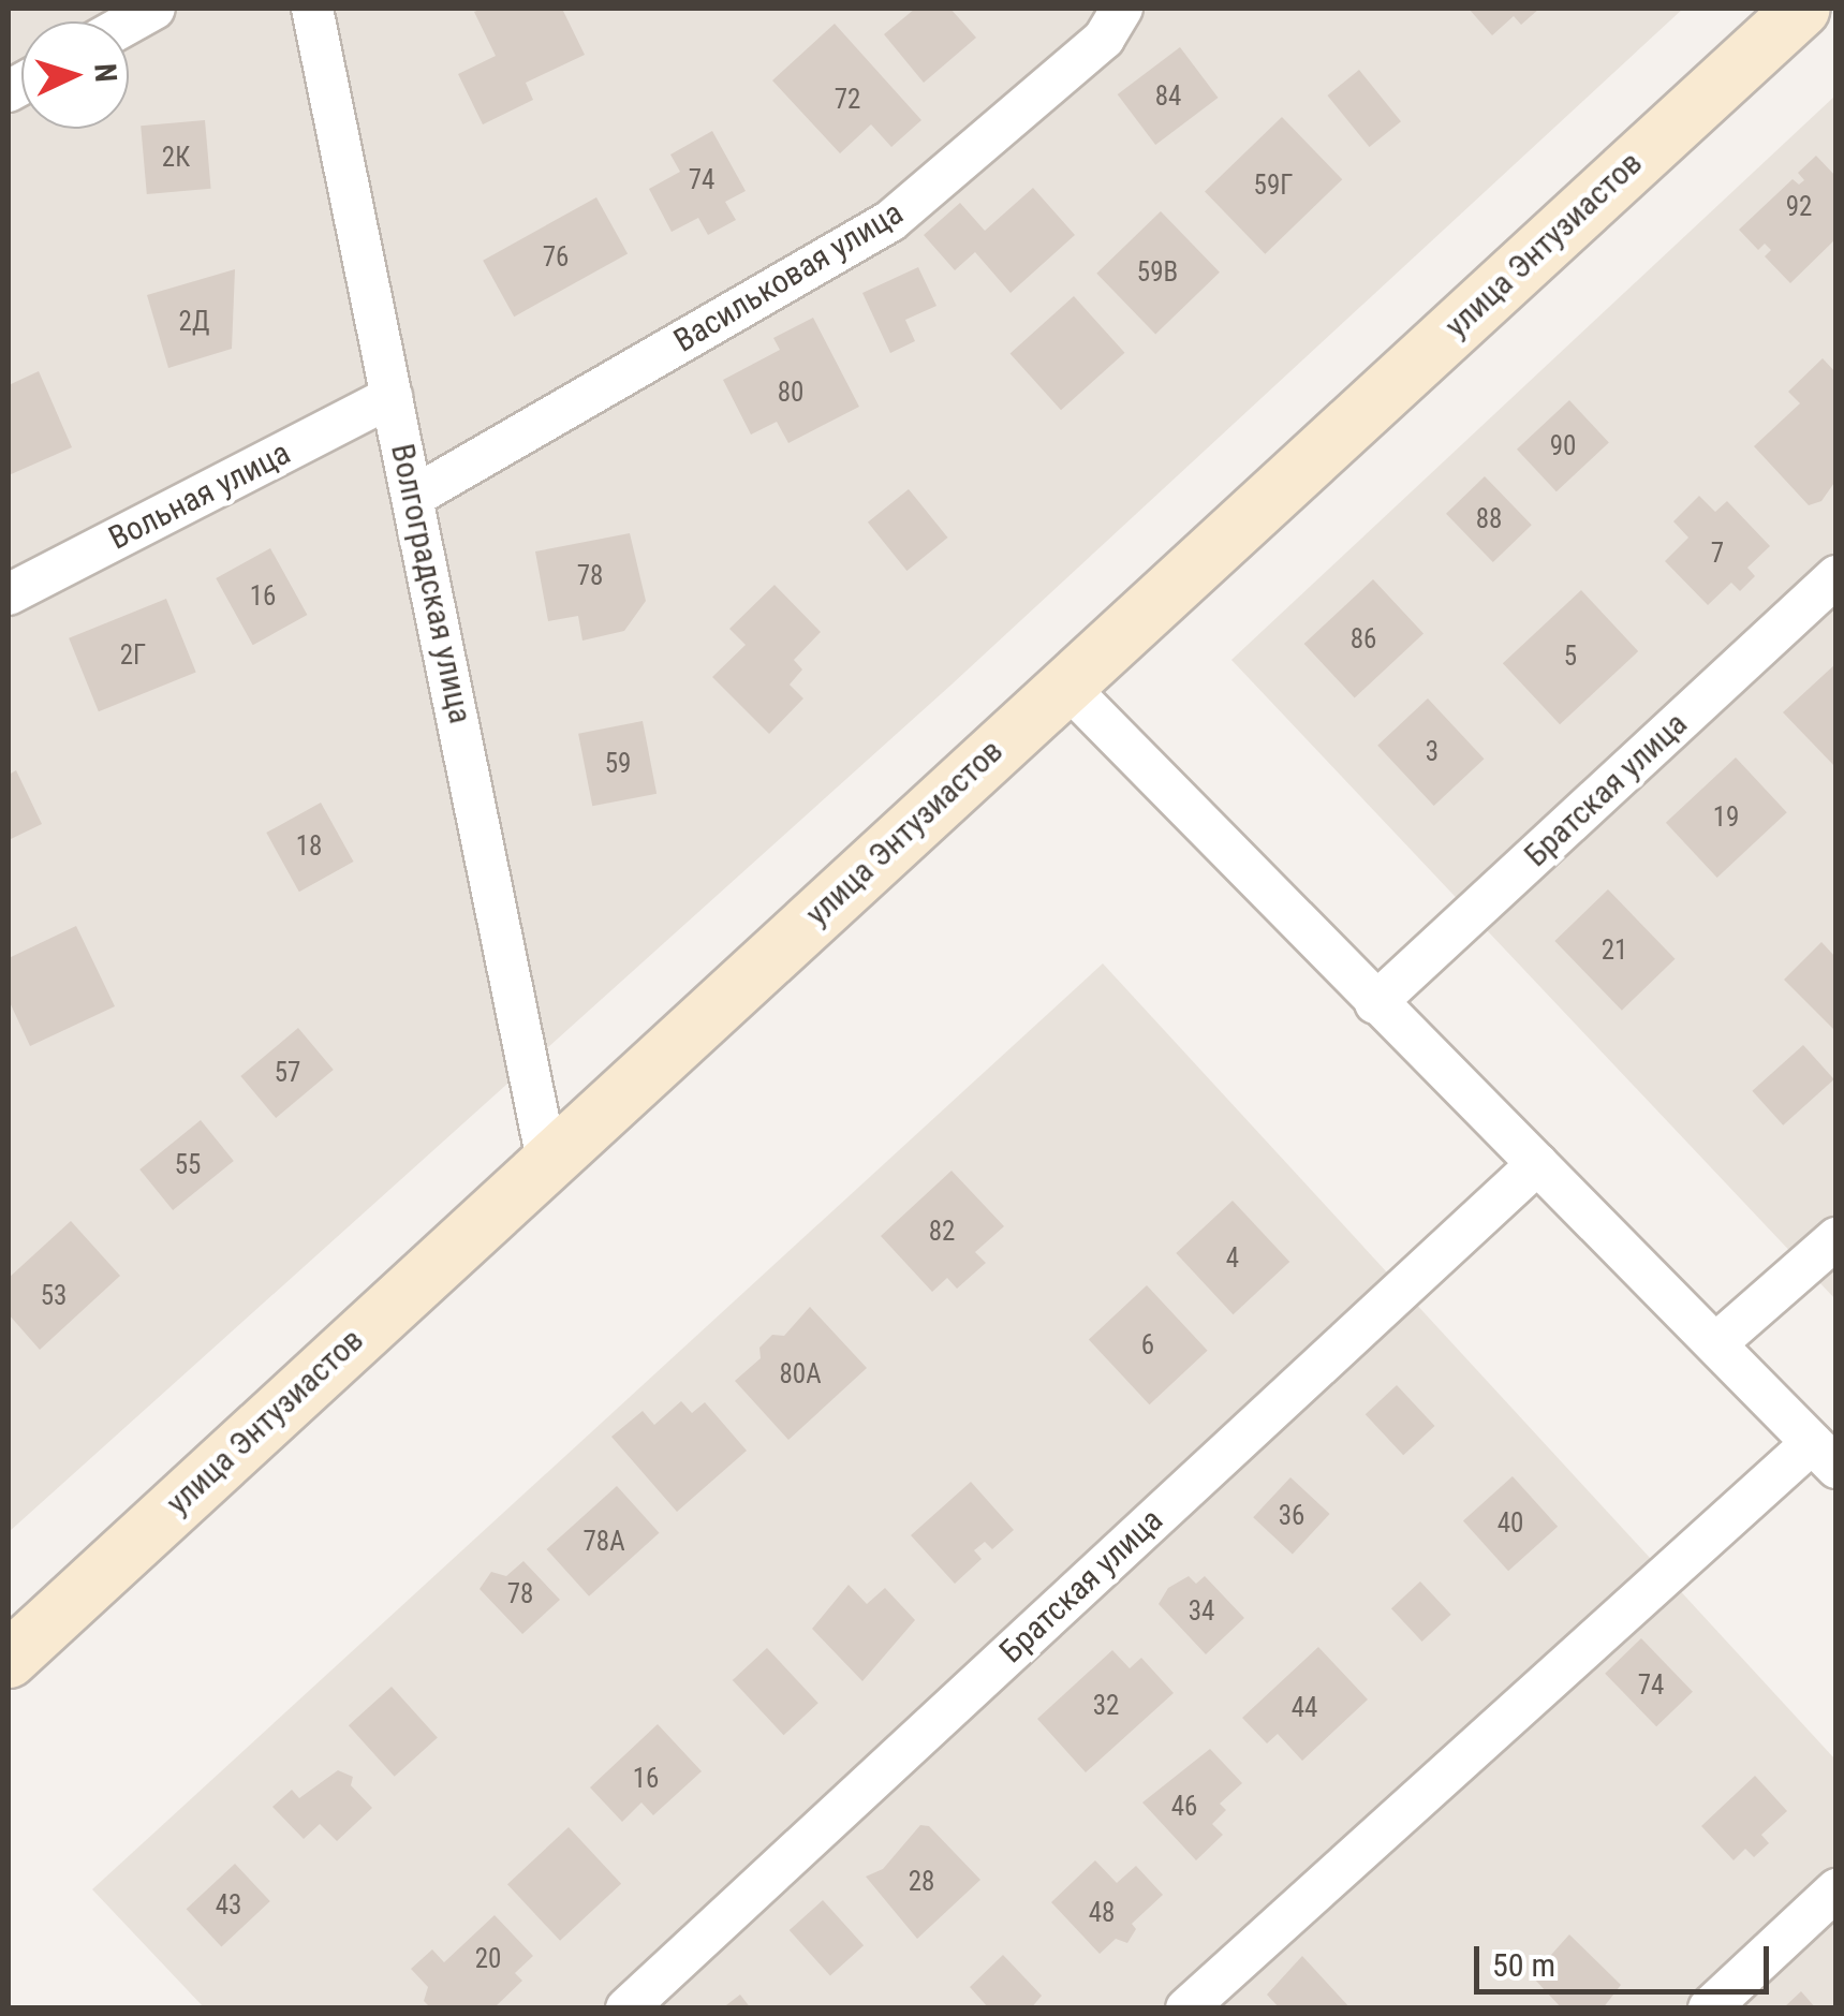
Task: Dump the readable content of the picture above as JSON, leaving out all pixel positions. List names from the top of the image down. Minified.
{"streets":{"street":["улица Энтузиастов","Васильковая улица","Вольная улица","Волгоградская улица","Братская улица"]},"crossings":[["улица Энтузиастов","Волгоградская улица"],["Васильковая улица","Волгоградская улица"],["Вольная улица","Волгоградская улица"]],"house_numbers":["84","72","2К","74","59Г","92","76","59В","2Д","80","90","88","7","78","16","86","2Г","5","3","59","19","18","21","57","55","82","4","53","6","80А","36","40","78А","78","34","74","32","44","16","46","28","43","48","20"],"scale_bar":"50 m","north":"right"}
